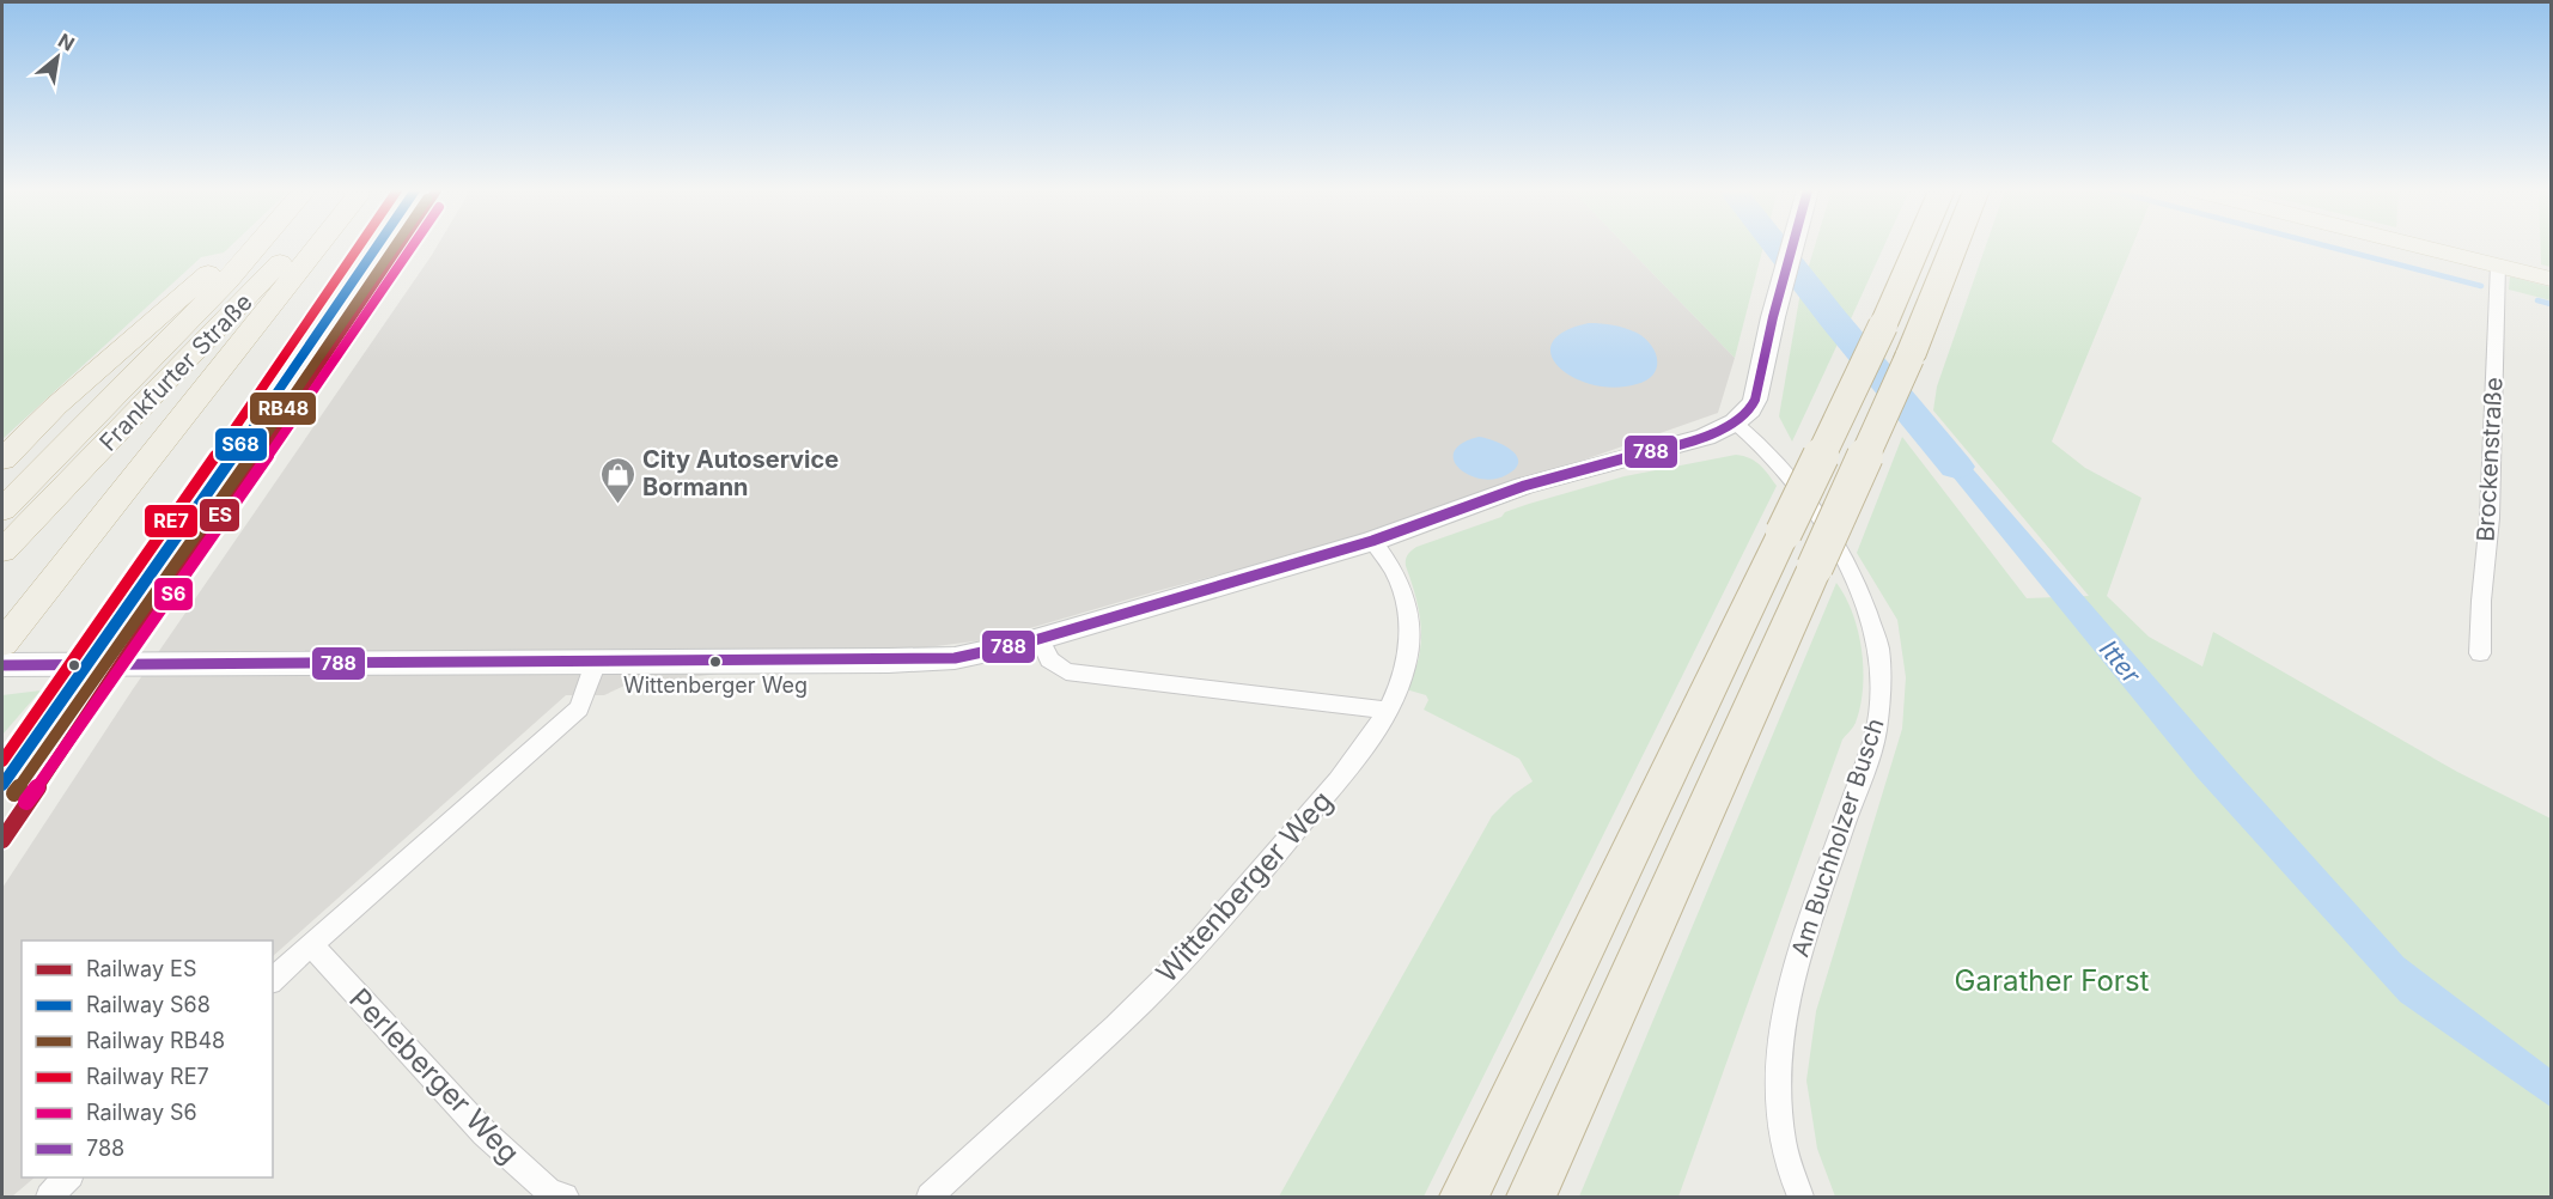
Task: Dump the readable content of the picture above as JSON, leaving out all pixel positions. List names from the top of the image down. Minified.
{"streets":{"highway":["Frankfurter Straße"],"street":["Brockenstraße","Am Buchholzer Busch","Wittenberger Weg","Perleberger Weg"]},"water":["Itter"],"parks":["Garather Forst"],"places":{"shop":["City Autoservice Bormann"],"other":["Wittenberger Weg"]},"lines":["rail line ES","rail line S68","rail line RB48","rail line RE7","rail line S6","transit line 788"],"legend":["Railway ES","Railway S68","Railway RB48","Railway RE7","Railway S6","788"],"north":"top right"}
